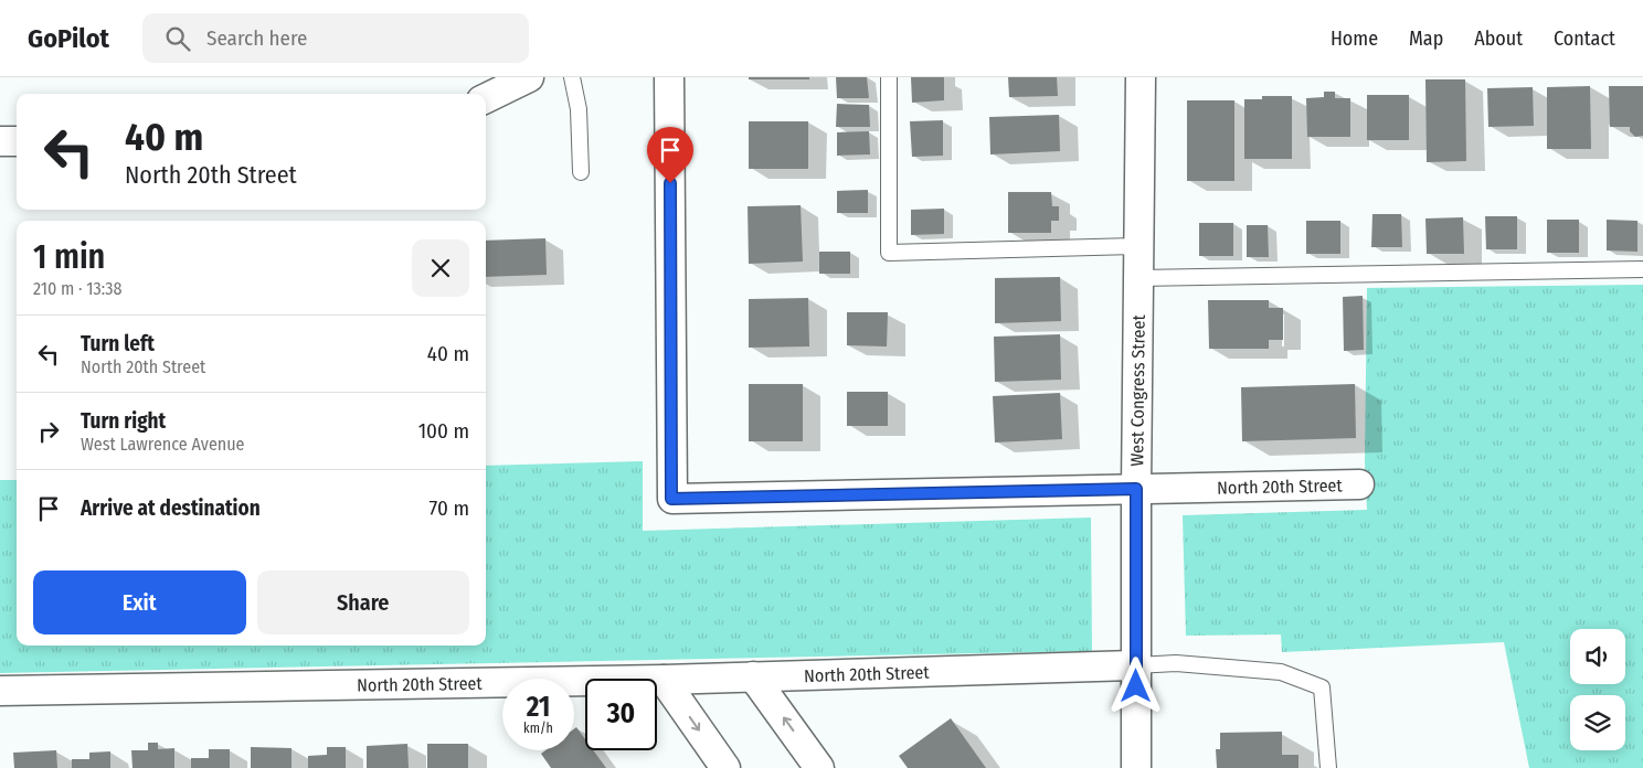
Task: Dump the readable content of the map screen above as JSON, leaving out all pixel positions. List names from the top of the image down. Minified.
{"streets":{"street":["West Congress Street","North 20th Street"]},"crossings":[["West Congress Street","North 20th Street"]],"page":{"header":"GoPilot","search":"Search here","nav":["Home","Map","About","Contact"],"turn":["40 m","North 20th Street"],"heading":["1 min","210 m · 13:38"],"list":[{"name":"Turn left","note":"North 20th Street","value":"40 m"},{"name":"Turn right","note":"West Lawrence Avenue","value":"100 m"},{"name":"Arrive at destination","value":"70 m"}],"buttons":["Exit","Share"],"speed":"21 km/h","limit":"30"}}
